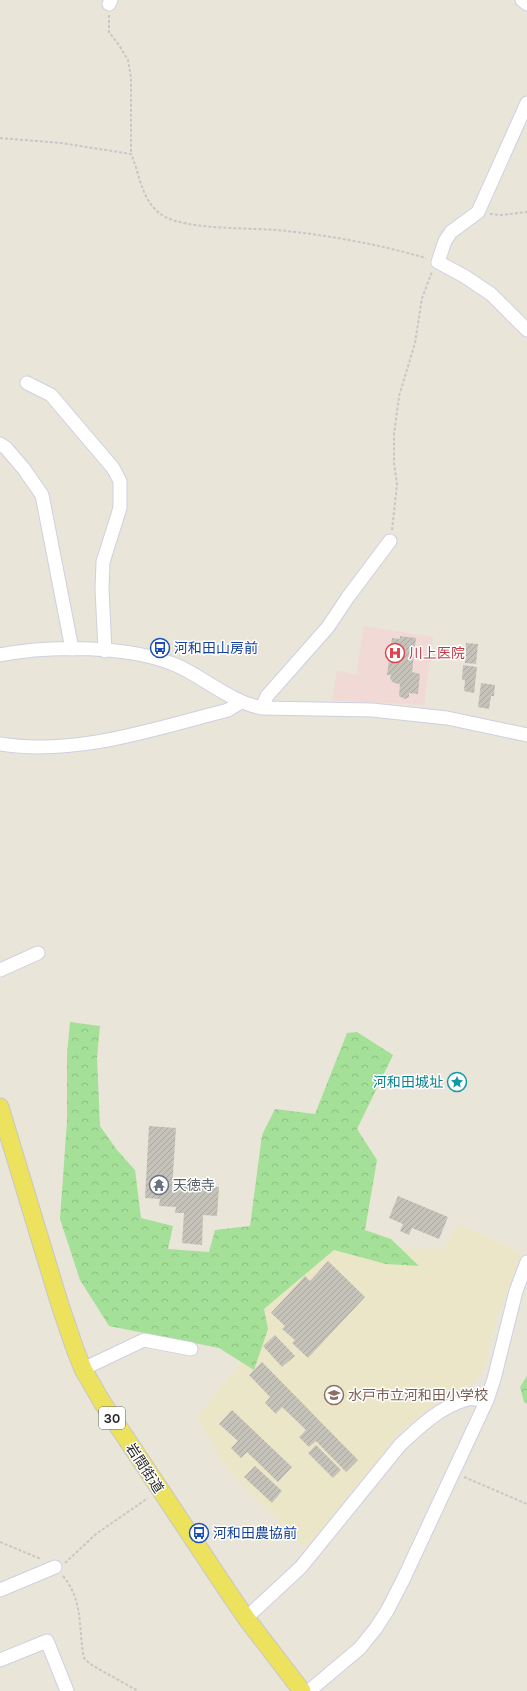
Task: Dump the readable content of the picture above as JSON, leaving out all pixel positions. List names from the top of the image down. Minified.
{"streets":{"main road":["30","岩間街道"]},"places":{"bus stop":["河和田山房前","河和田農協前"],"hospital":["川上医院"],"place":["河和田城址"],"temple":["天徳寺"],"school or university":["水戸市立河和田小学校"]}}
